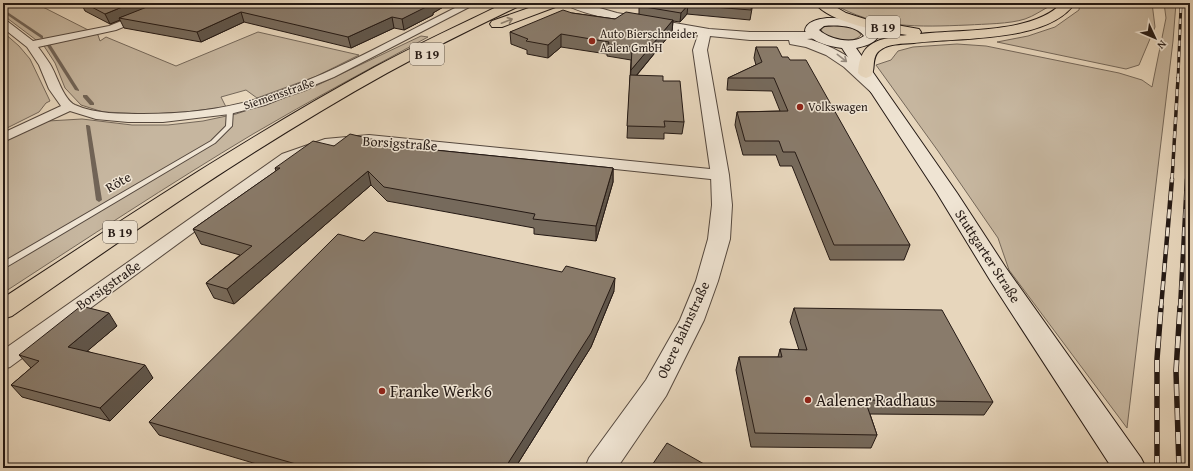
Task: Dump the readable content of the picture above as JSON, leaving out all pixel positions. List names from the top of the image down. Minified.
{"streets":{"highway":["B 19"],"main road":["Stuttgarter Straße"],"street":["Siemensstraße","Borsigstraße","Obere Bahnstraße"],"lane":["Röte"]},"crossings":[["Siemensstraße","Röte"],["Borsigstraße","Obere Bahnstraße"]],"places":["Auto Bierschneider Aalen GmbH","Volkswagen","Franke Werk 6","Aalener Radhaus"],"north":"bottom right"}
